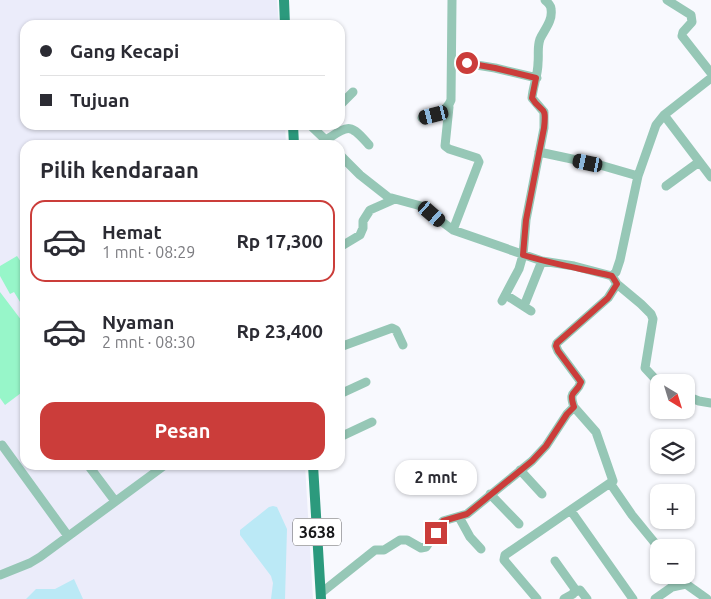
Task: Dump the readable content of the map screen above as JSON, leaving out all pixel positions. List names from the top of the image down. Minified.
{"streets":{"main road":["3638"]},"north":"bottom right","page":{"banner":["Gang Kecapi","Tujuan"],"heading":"Pilih kendaraan","list":[{"name":"Hemat","note":"1 mnt · 08:29","value":"Rp 17,300"},{"name":"Nyaman","note":"2 mnt · 08:30","value":"Rp 23,400"}],"map_buttons":["+","−"],"buttons":"Pesan","bubble":"2 mnt"}}
